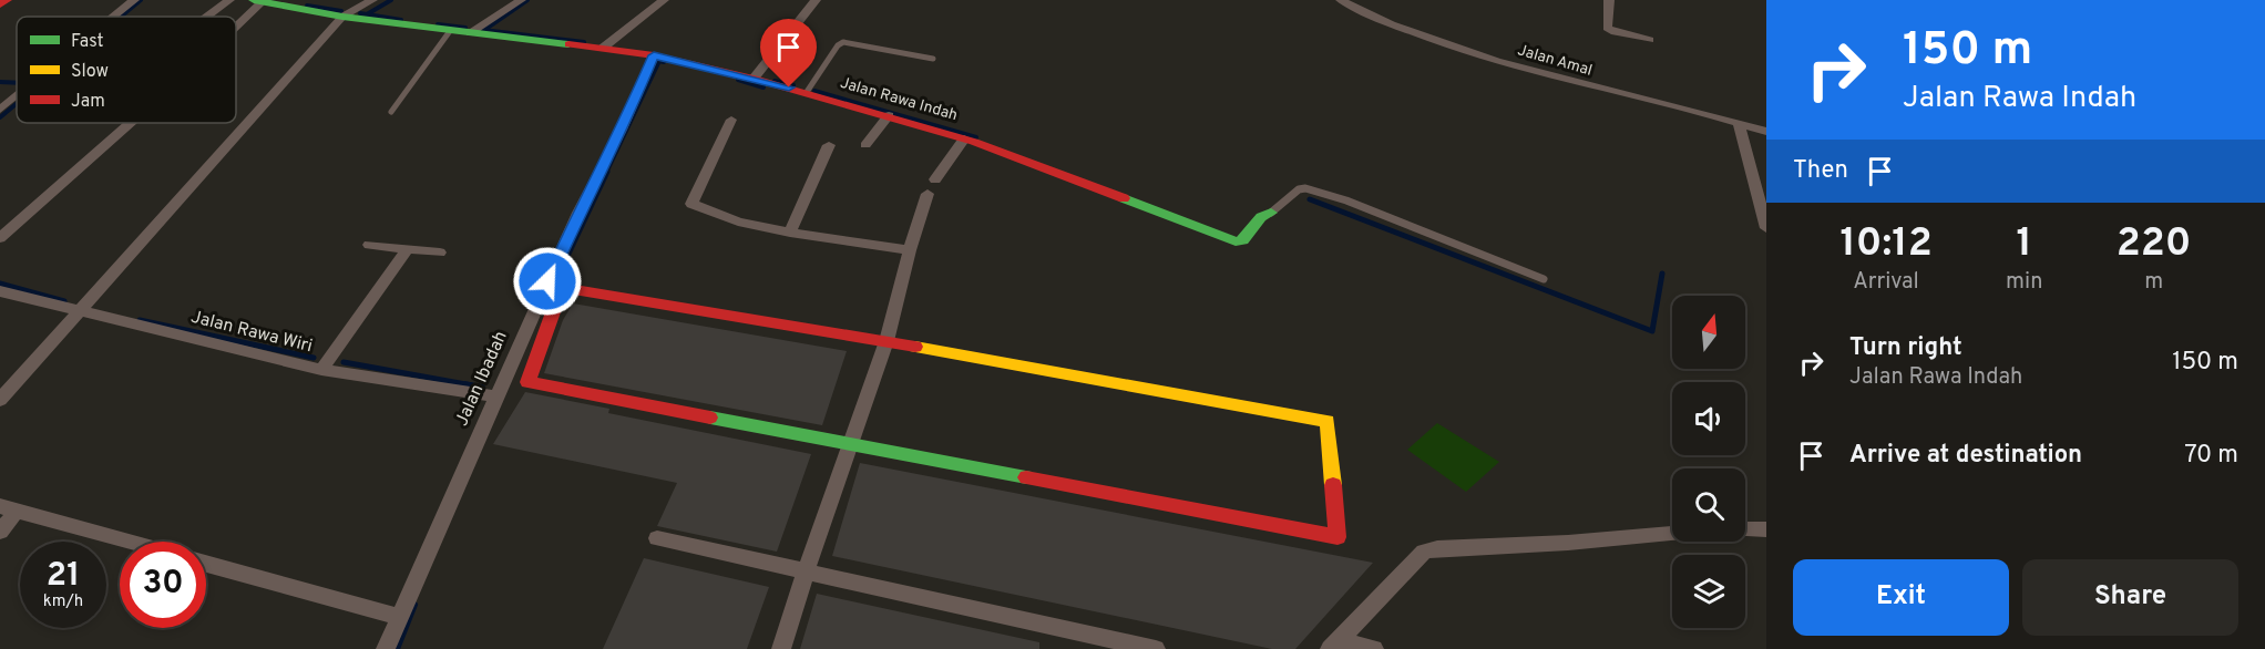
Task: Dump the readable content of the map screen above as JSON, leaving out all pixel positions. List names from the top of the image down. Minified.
{"streets":{"street":["Jalan Amal","Jalan Rawa Indah","Jalan Rawa Wiri","Jalan Ibadah"]},"crossings":[["Jalan Rawa Indah","Jalan Ibadah"],["Jalan Rawa Wiri","Jalan Ibadah"]],"legend":["Fast","Slow","Jam"],"north":"top","page":{"turn":["150 m","Jalan Rawa Indah"],"then":"Then","eta":["10:12","Arrival","1","min","220","m"],"list":[{"name":"Turn right","note":"Jalan Rawa Indah","value":"150 m"},{"name":"Arrive at destination","value":"70 m"}],"speed":"21 km/h","limit":"30","buttons":["Exit","Share"]}}
